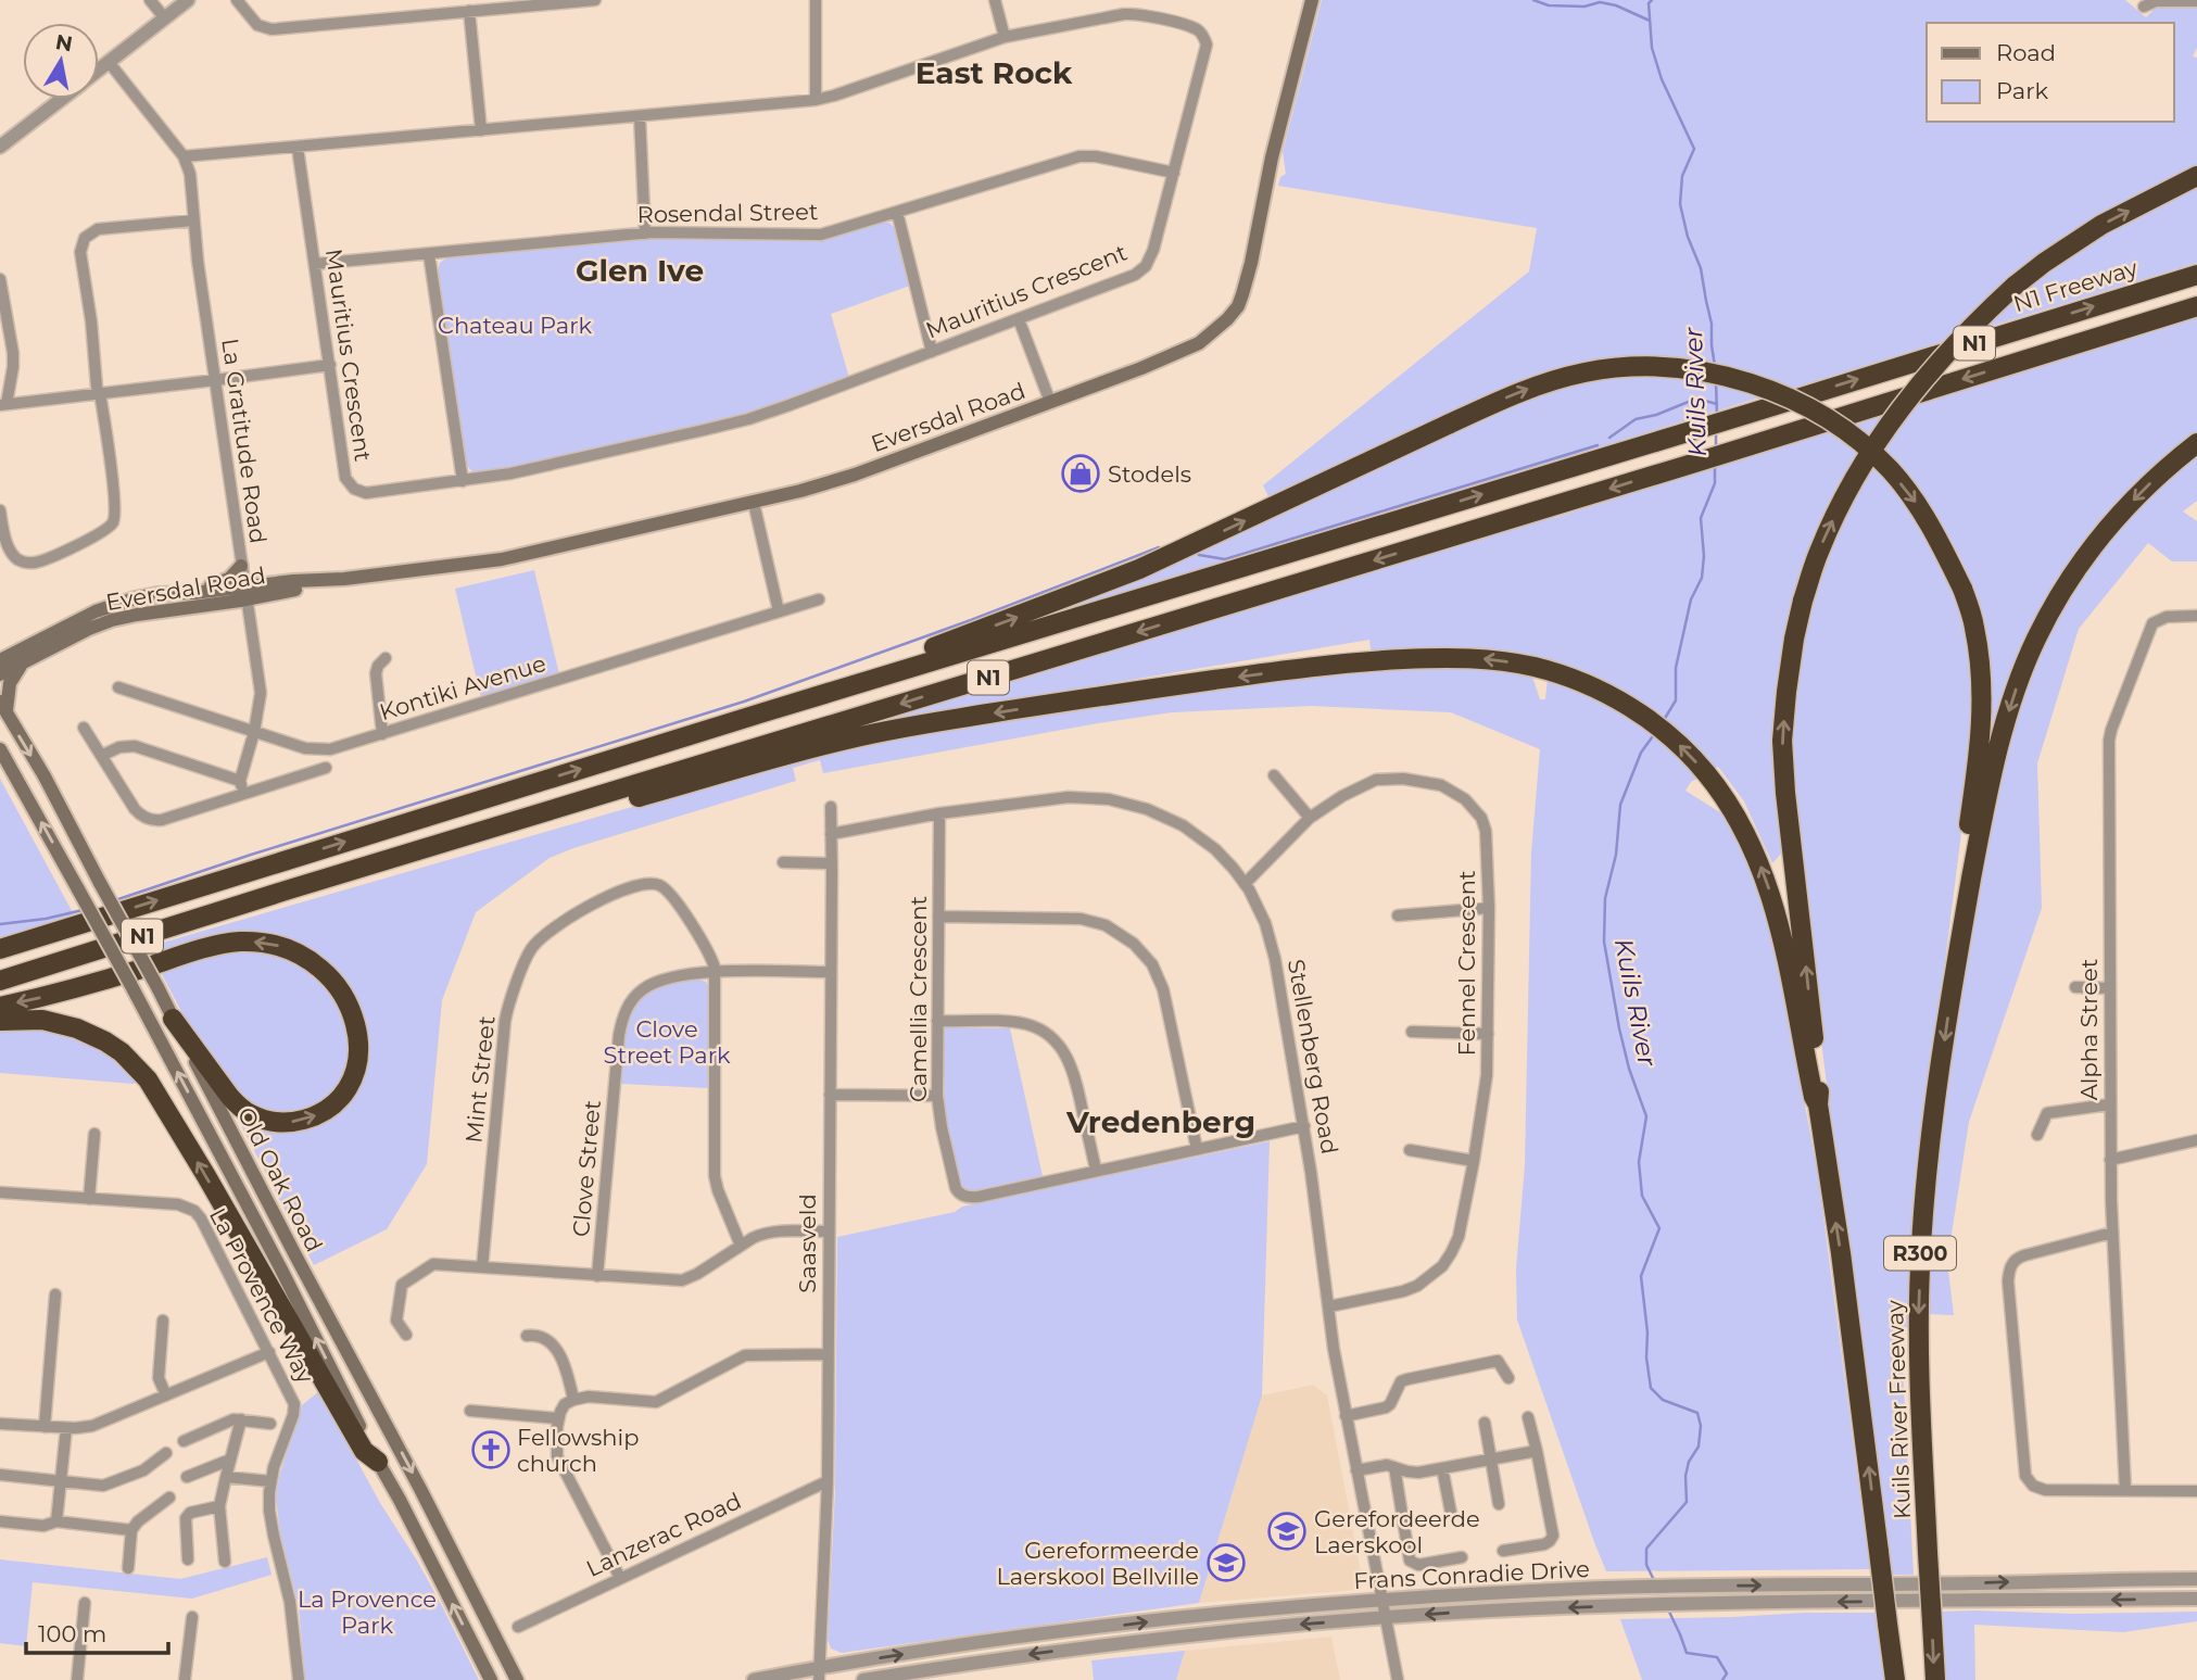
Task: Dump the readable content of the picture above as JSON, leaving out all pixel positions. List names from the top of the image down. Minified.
{"streets":{"highway":["N1 Freeway","N1","R300","Kuils River Freeway"],"main road":["Eversdal Road","Old Oak Road"],"street":["Rosendal Street","Mauritius Crescent","La Gratitude Road","Kontiki Avenue","Fennel Crescent","Camellia Crescent","Alpha Street","Stellenberg Road","Mint Street","Clove Street","Saasveld","La Provence Way","Lanzerac Road","Frans Conradie Drive"]},"crossings":[["Rosendal Street","Mauritius Crescent"],["N1 Freeway","N1"],["Mauritius Crescent","La Gratitude Road"],["Eversdal Road","La Gratitude Road"],["La Gratitude Road","Kontiki Avenue"],["Fennel Crescent","Stellenberg Road"],["Camellia Crescent","Stellenberg Road"],["Stellenberg Road","Saasveld"],["Stellenberg Road","Frans Conradie Drive"],["Mint Street","Clove Street"],["Clove Street","Saasveld"],["Saasveld","Lanzerac Road"],["Saasveld","Frans Conradie Drive"]],"districts":["East Rock","Glen Ive","Vredenberg"],"water":["Kuils River"],"parks":["Chateau Park","Clove Street Park","La Provence Park"],"places":{"shop":["Stodels"],"church":["Fellowship church"],"school or university":["Gerefordeerde Laerskool","Gereformeerde Laerskool Bellville"]},"legend":["Road","Park"],"scale_bar":"100 m","north":"top"}
